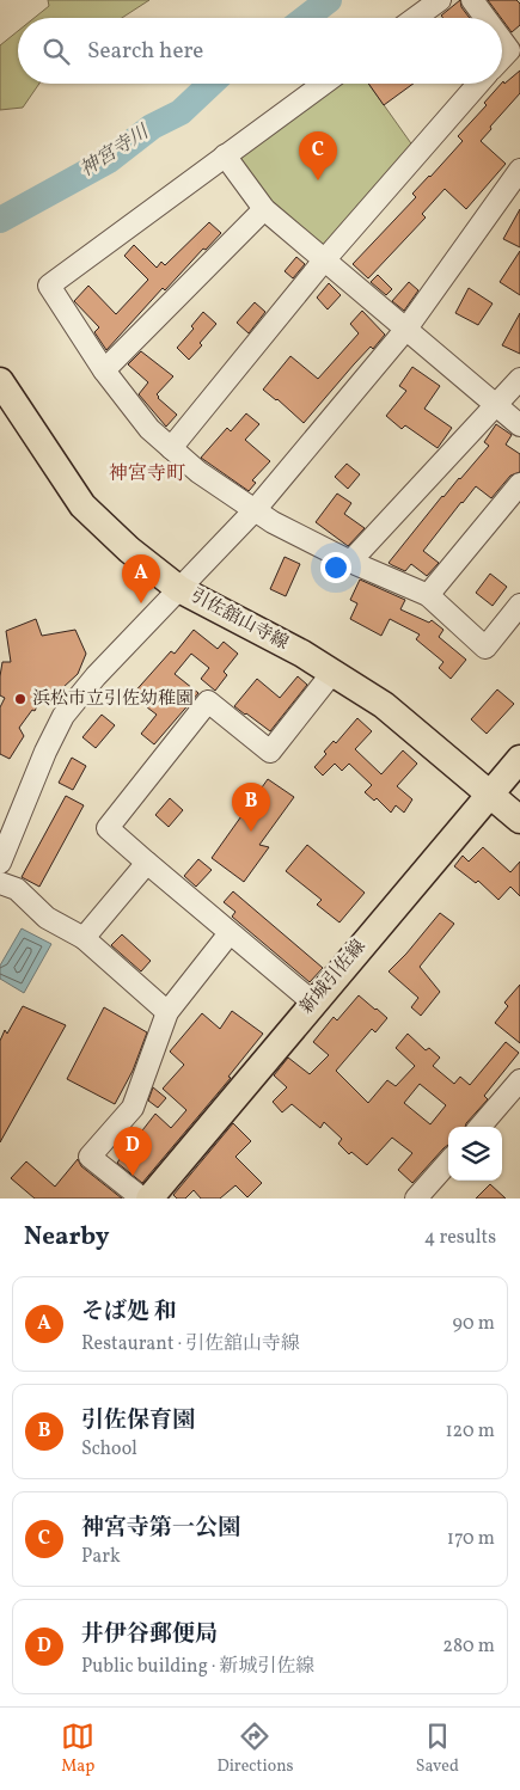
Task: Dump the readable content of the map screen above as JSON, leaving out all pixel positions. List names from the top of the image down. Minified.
{"streets":{"main road":["引佐舘山寺線","新城引佐線"]},"crossings":[["引佐舘山寺線","新城引佐線"]],"districts":["神宮寺町"],"water":["神宮寺川"],"places":["浜松市立引佐幼稚園"],"page":{"search":"Search here","pins":["C","A","B","D"],"heading":["Nearby","4 results"],"list":[{"mark":"A","name":"そば処 和","note":"Restaurant · 引佐舘山寺線","value":"90 m"},{"mark":"B","name":"引佐保育園","note":"School","value":"120 m"},{"mark":"C","name":"神宮寺第一公園","note":"Park","value":"170 m"},{"mark":"D","name":"井伊谷郵便局","note":"Public building · 新城引佐線","value":"280 m"}],"nav":["Map","Directions","Saved"]}}
